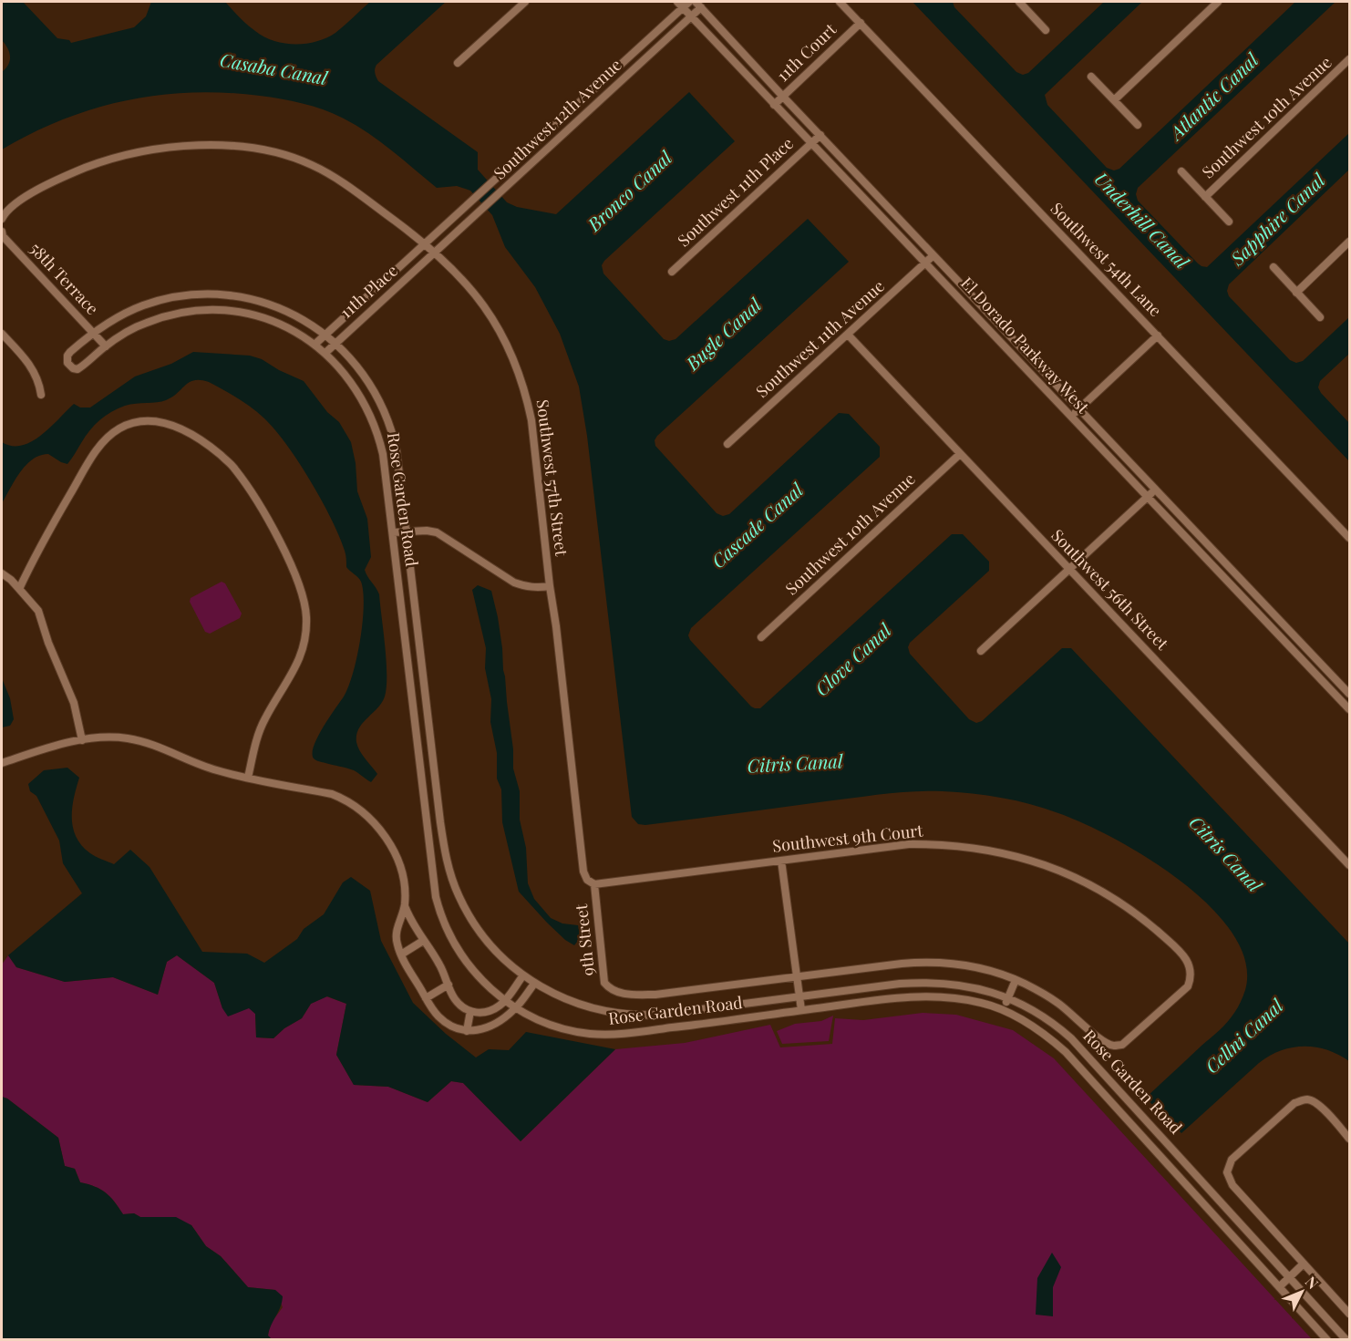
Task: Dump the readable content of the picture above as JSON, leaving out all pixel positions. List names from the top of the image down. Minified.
{"streets":{"street":["11th Court","Southwest 10th Avenue","Southwest 12th Avenue","Southwest 11th Place","Southwest 54th Lane","58th Terrace","11th Place","Southwest 11th Avenue","El Dorado Parkway West","Southwest 57th Street","Rose Garden Road","Southwest 56th Street","Southwest 9th Court","9th Street"]},"crossings":[["11th Court","Southwest 54th Lane"],["11th Court","El Dorado Parkway West"],["Southwest 10th Avenue","Southwest 56th Street"],["Southwest 12th Avenue","11th Place"],["Southwest 12th Avenue","El Dorado Parkway West"],["Southwest 12th Avenue","Southwest 57th Street"],["Southwest 11th Place","El Dorado Parkway West"],["58th Terrace","Rose Garden Road"],["11th Place","Southwest 57th Street"],["11th Place","Rose Garden Road"],["Southwest 11th Avenue","El Dorado Parkway West"],["Southwest 11th Avenue","Southwest 56th Street"],["Southwest 57th Street","Southwest 9th Court"],["Southwest 57th Street","9th Street"],["Rose Garden Road","Southwest 9th Court"],["Rose Garden Road","9th Street"],["Southwest 9th Court","9th Street"]],"water":["Casaba Canal","Atlantic Canal","Bronco Canal","Sapphire Canal","Underhill Canal","Bugle Canal","Cascade Canal","Clove Canal","Citris Canal","Cellni Canal"],"north":"top right"}
